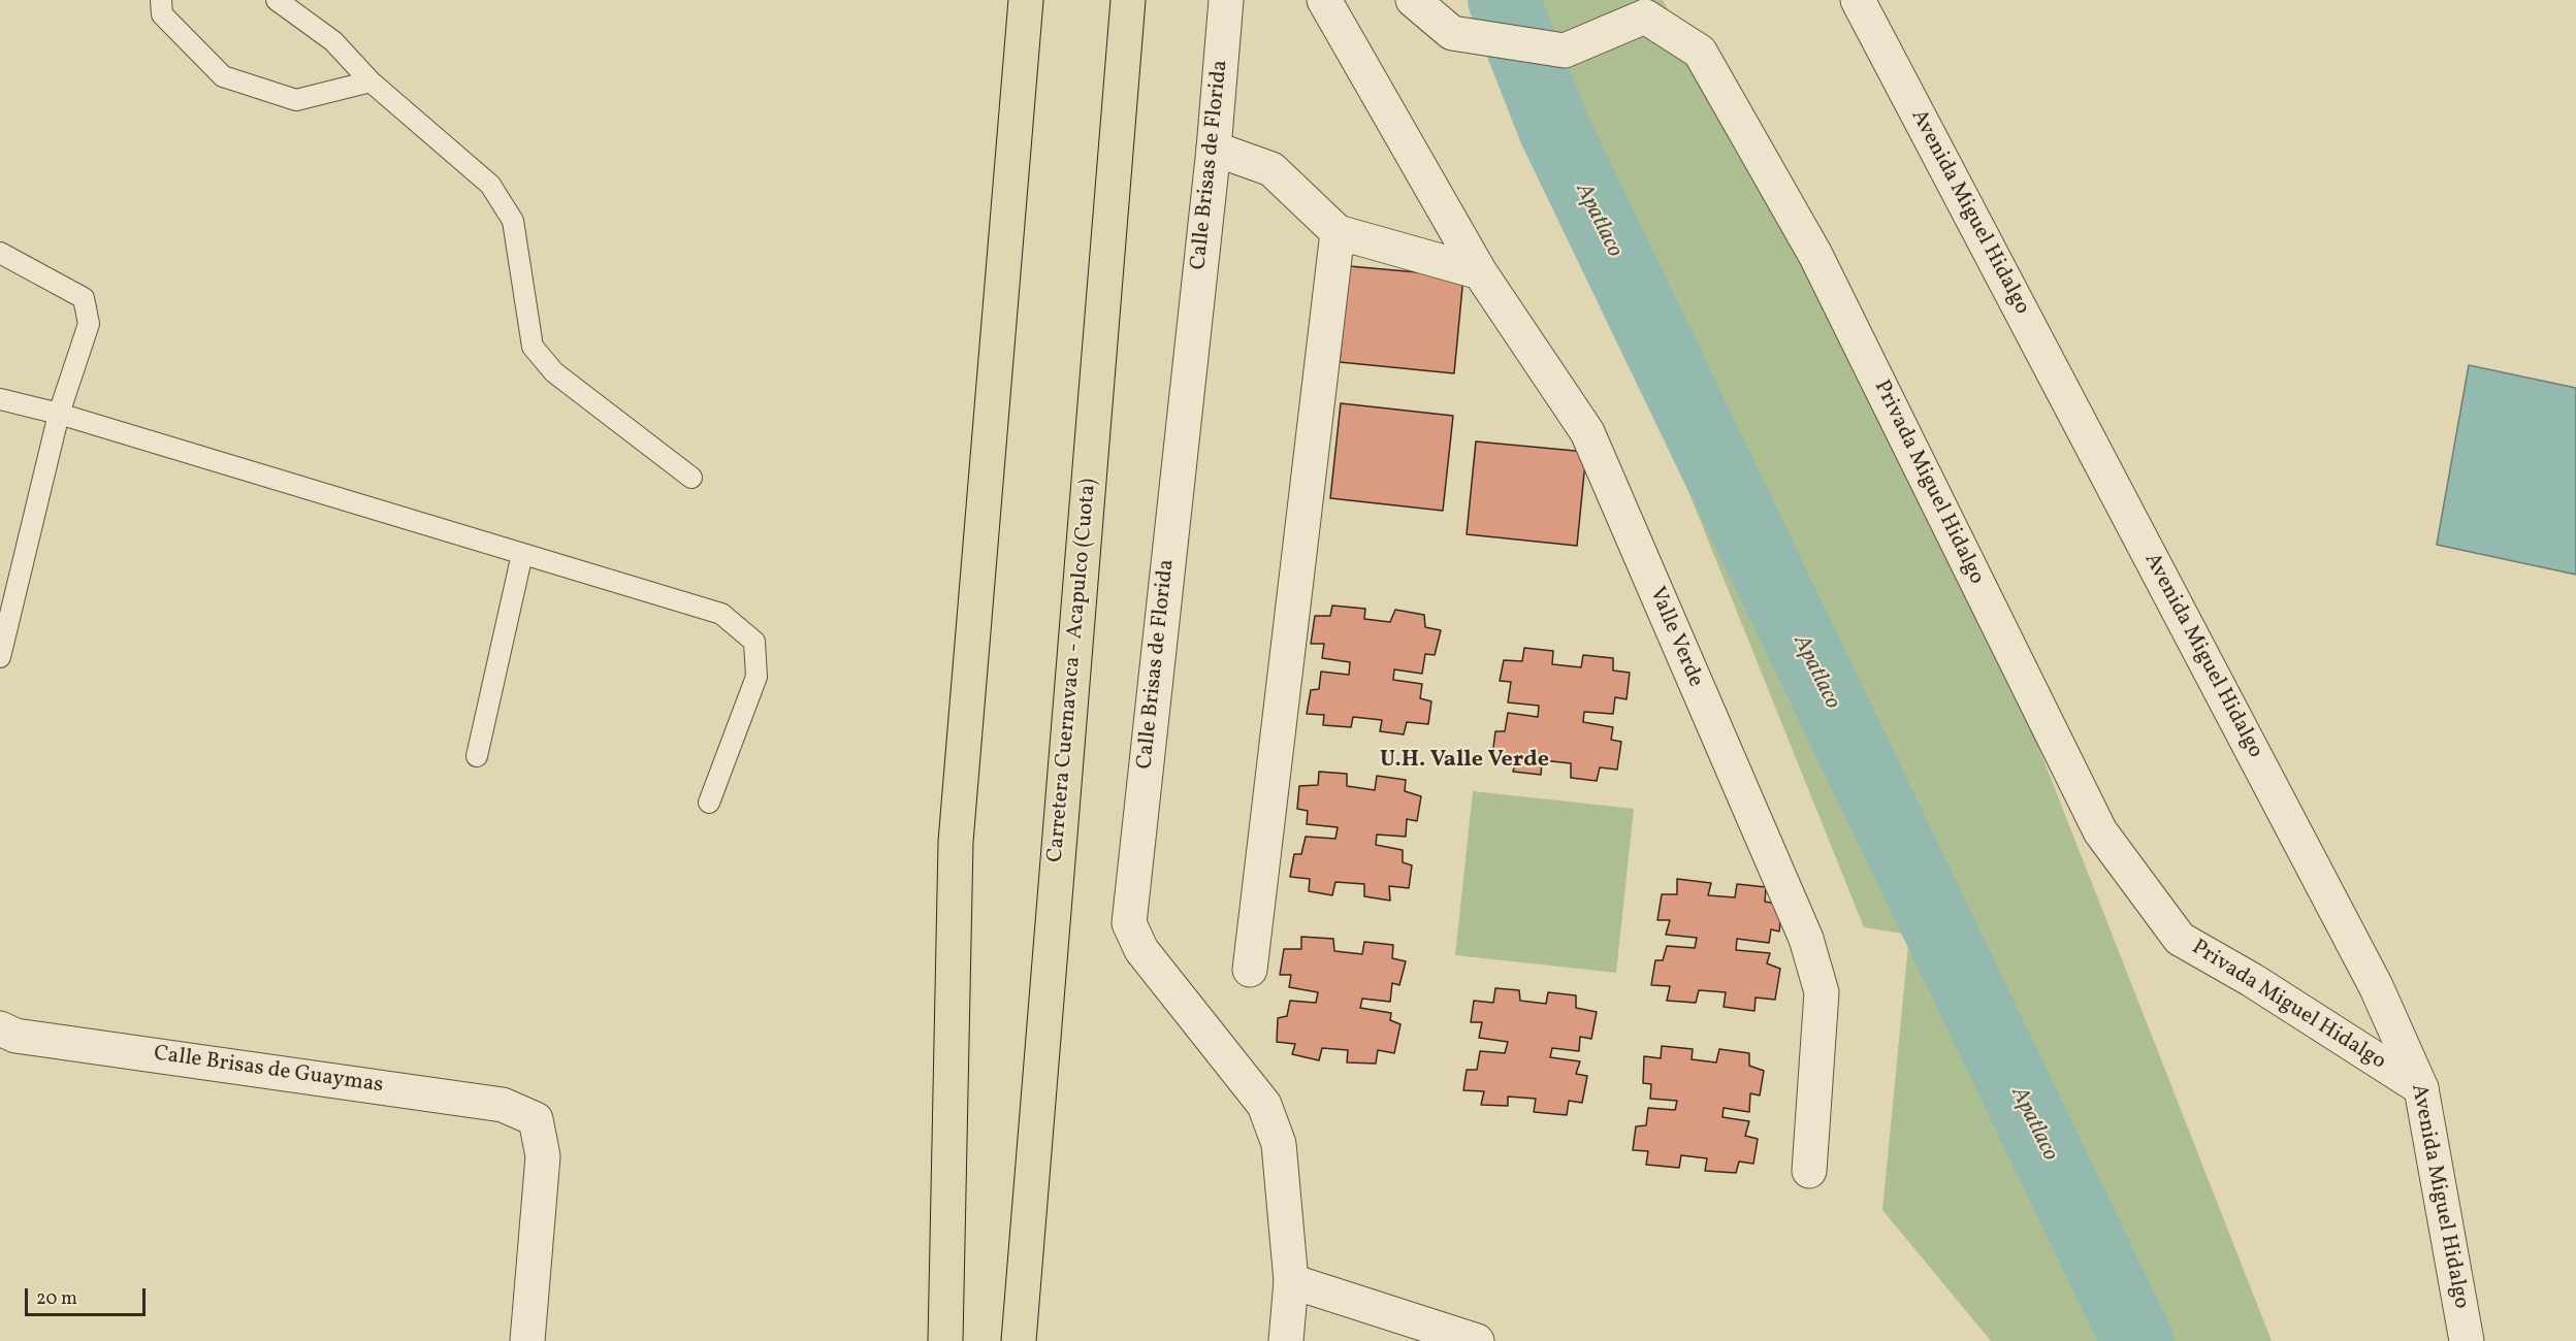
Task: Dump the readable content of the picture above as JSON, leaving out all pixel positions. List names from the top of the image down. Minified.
{"streets":{"highway":["Carretera Cuernavaca - Acapulco (Cuota)"],"street":["Calle Brisas de Florida","Avenida Miguel Hidalgo","Privada Miguel Hidalgo","Valle Verde","Calle Brisas de Guaymas"]},"crossings":[["Avenida Miguel Hidalgo","Privada Miguel Hidalgo"]],"districts":["U.H. Valle Verde"],"water":["Apatlaco"],"scale_bar":"20 m"}
